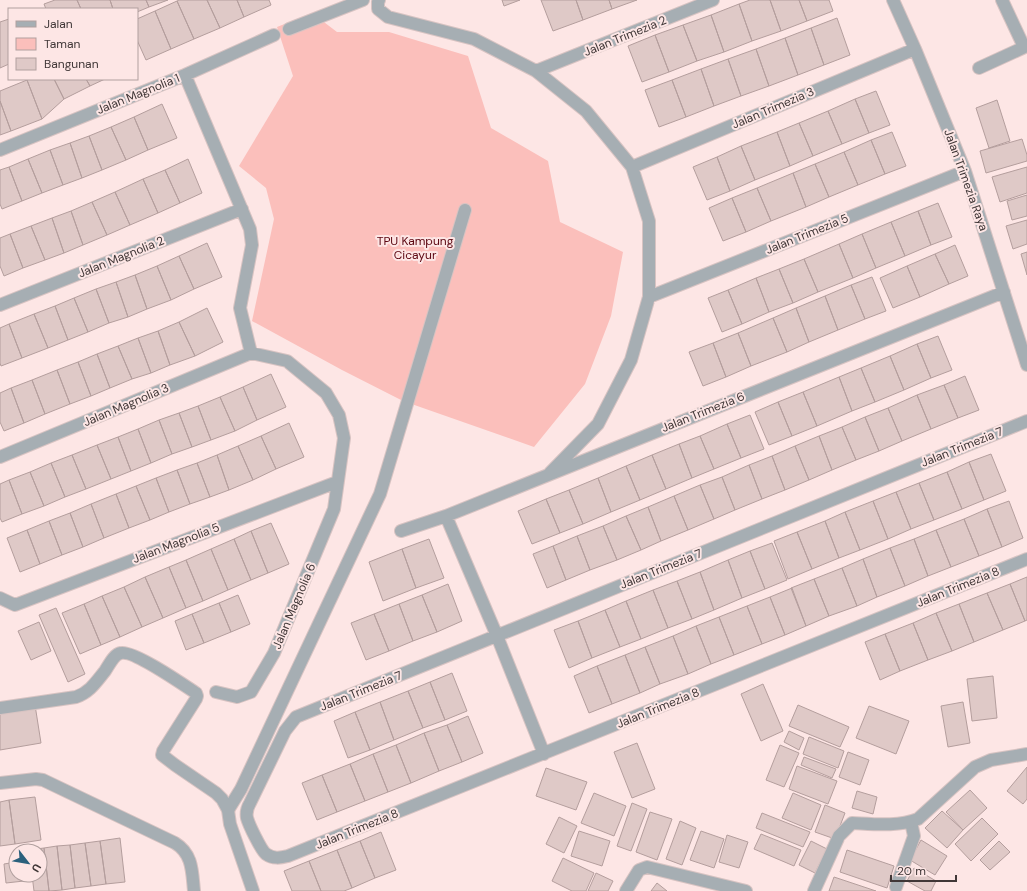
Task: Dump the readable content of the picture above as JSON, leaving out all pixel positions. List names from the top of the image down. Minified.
{"streets":{"street":["Jalan Trimezia 2","Jalan Magnolia 1","Jalan Trimezia 3","Jalan Trimezia Raya","Jalan Trimezia 5","Jalan Magnolia 2","Jalan Magnolia 3","Jalan Trimezia 6","Jalan Trimezia 7","Jalan Magnolia 5","Jalan Trimezia 8","Jalan Magnolia 6"]},"crossings":[["Jalan Trimezia 3","Jalan Trimezia Raya"],["Jalan Trimezia Raya","Jalan Trimezia 5"],["Jalan Trimezia Raya","Jalan Trimezia 6"],["Jalan Magnolia 3","Jalan Magnolia 6"],["Jalan Trimezia 7","Jalan Trimezia 8"],["Jalan Magnolia 5","Jalan Magnolia 6"]],"parks":["TPU Kampung Cicayur"],"legend":["Jalan","Taman","Bangunan"],"scale_bar":"20 m","north":"bottom right"}
